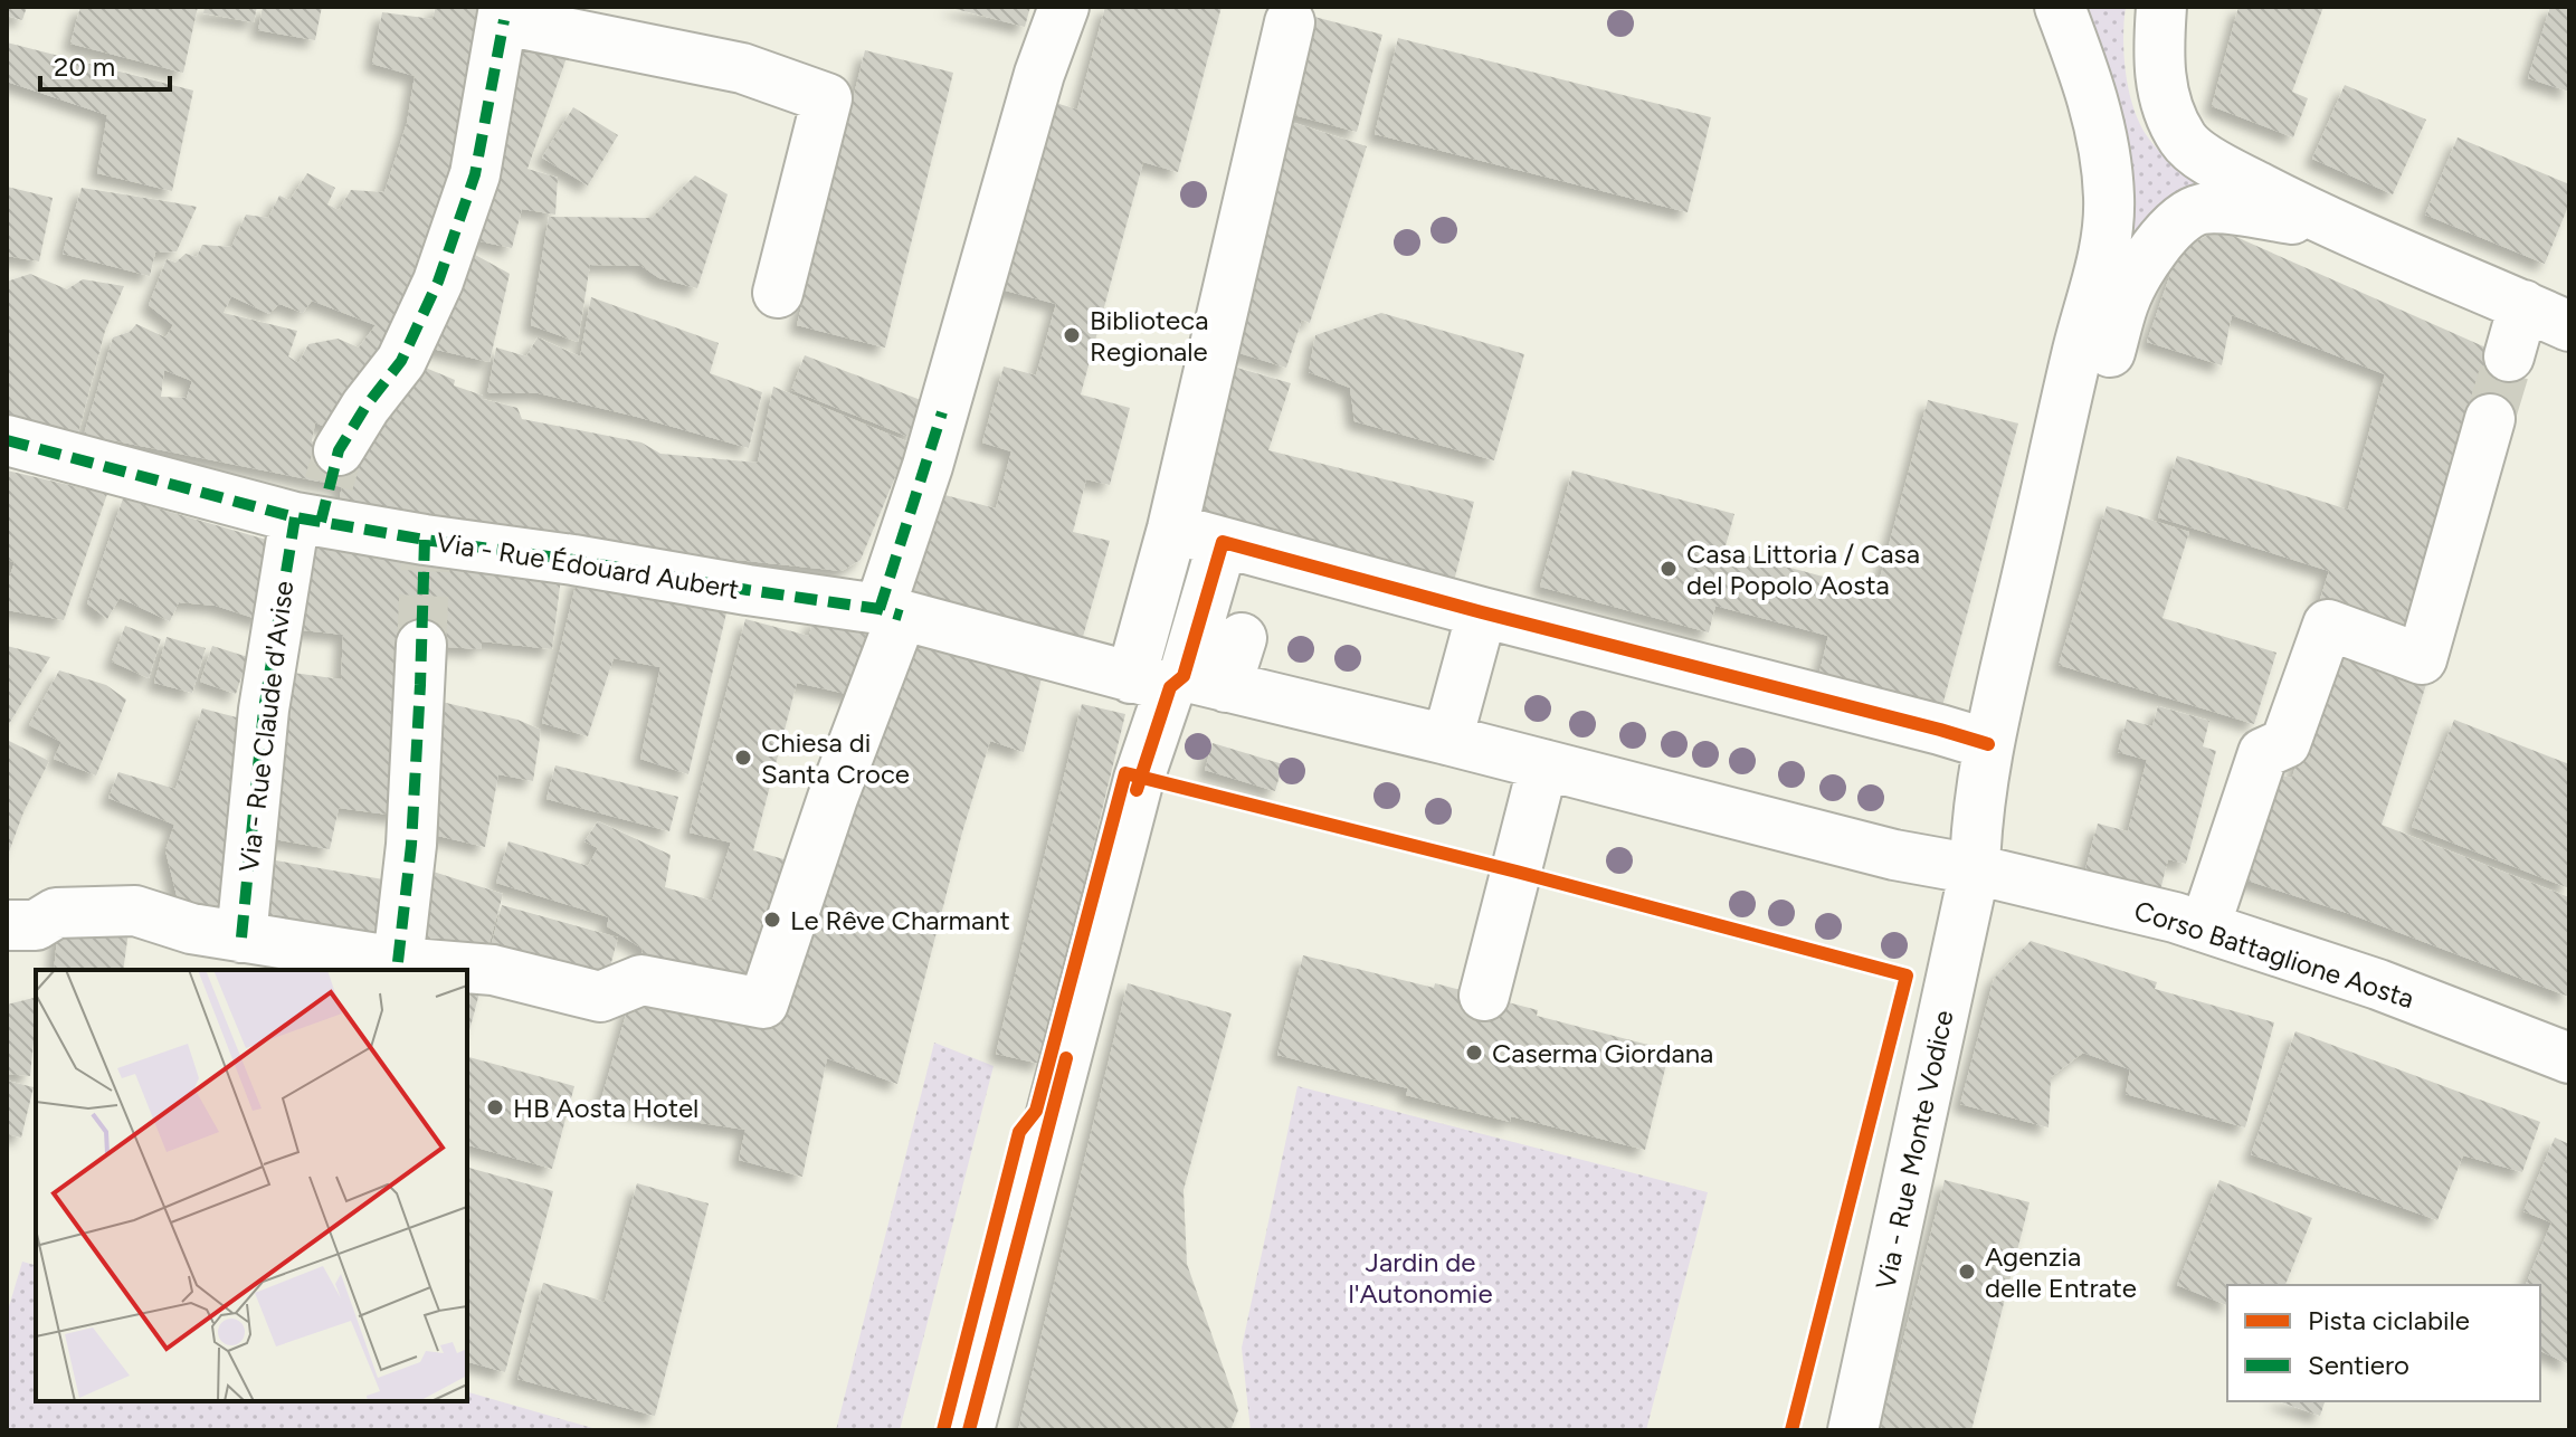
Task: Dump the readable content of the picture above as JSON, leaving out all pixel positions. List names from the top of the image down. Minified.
{"streets":{"street":["Via - Rue Édouard Aubert","Via - Rue Claude d'Avise","Corso Battaglione Aosta","Via - Rue Monte Vodice"]},"crossings":[["Via - Rue Édouard Aubert","Via - Rue Claude d'Avise"],["Via - Rue Édouard Aubert","Corso Battaglione Aosta"],["Corso Battaglione Aosta","Via - Rue Monte Vodice"]],"parks":["Jardin de l'Autonomie"],"places":["Biblioteca Regionale","Casa Littoria / Casa del Popolo Aosta","Chiesa di Santa Croce","Le Rêve Charmant","Caserma Giordana","HB Aosta Hotel","Agenzia delle Entrate"],"legend":["Pista ciclabile","Sentiero"],"scale_bar":"20 m"}
